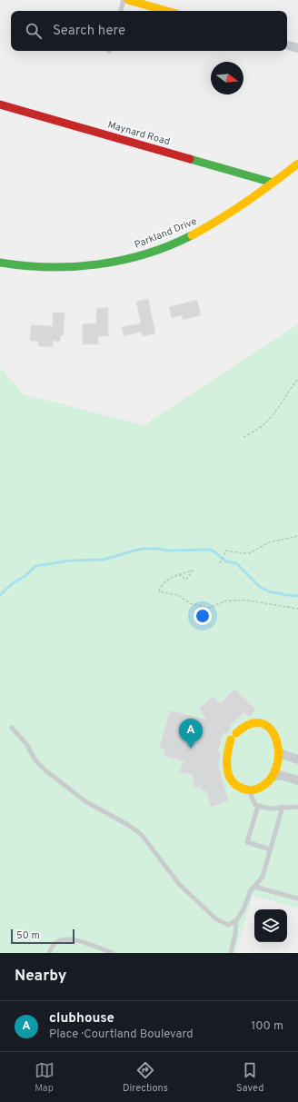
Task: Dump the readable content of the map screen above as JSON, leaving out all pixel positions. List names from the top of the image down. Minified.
{"streets":{"street":["Maynard Road","Parkland Drive"]},"crossings":[["Maynard Road","Parkland Drive"]],"scale_bar":"50 m","north":"right","page":{"search":"Search here","pins":"A","scale":"50 m","heading":"Nearby","list":[{"mark":"A","name":"clubhouse","note":"Place · Courtland Boulevard","value":"100 m"}],"nav":["Map","Directions","Saved"]}}
